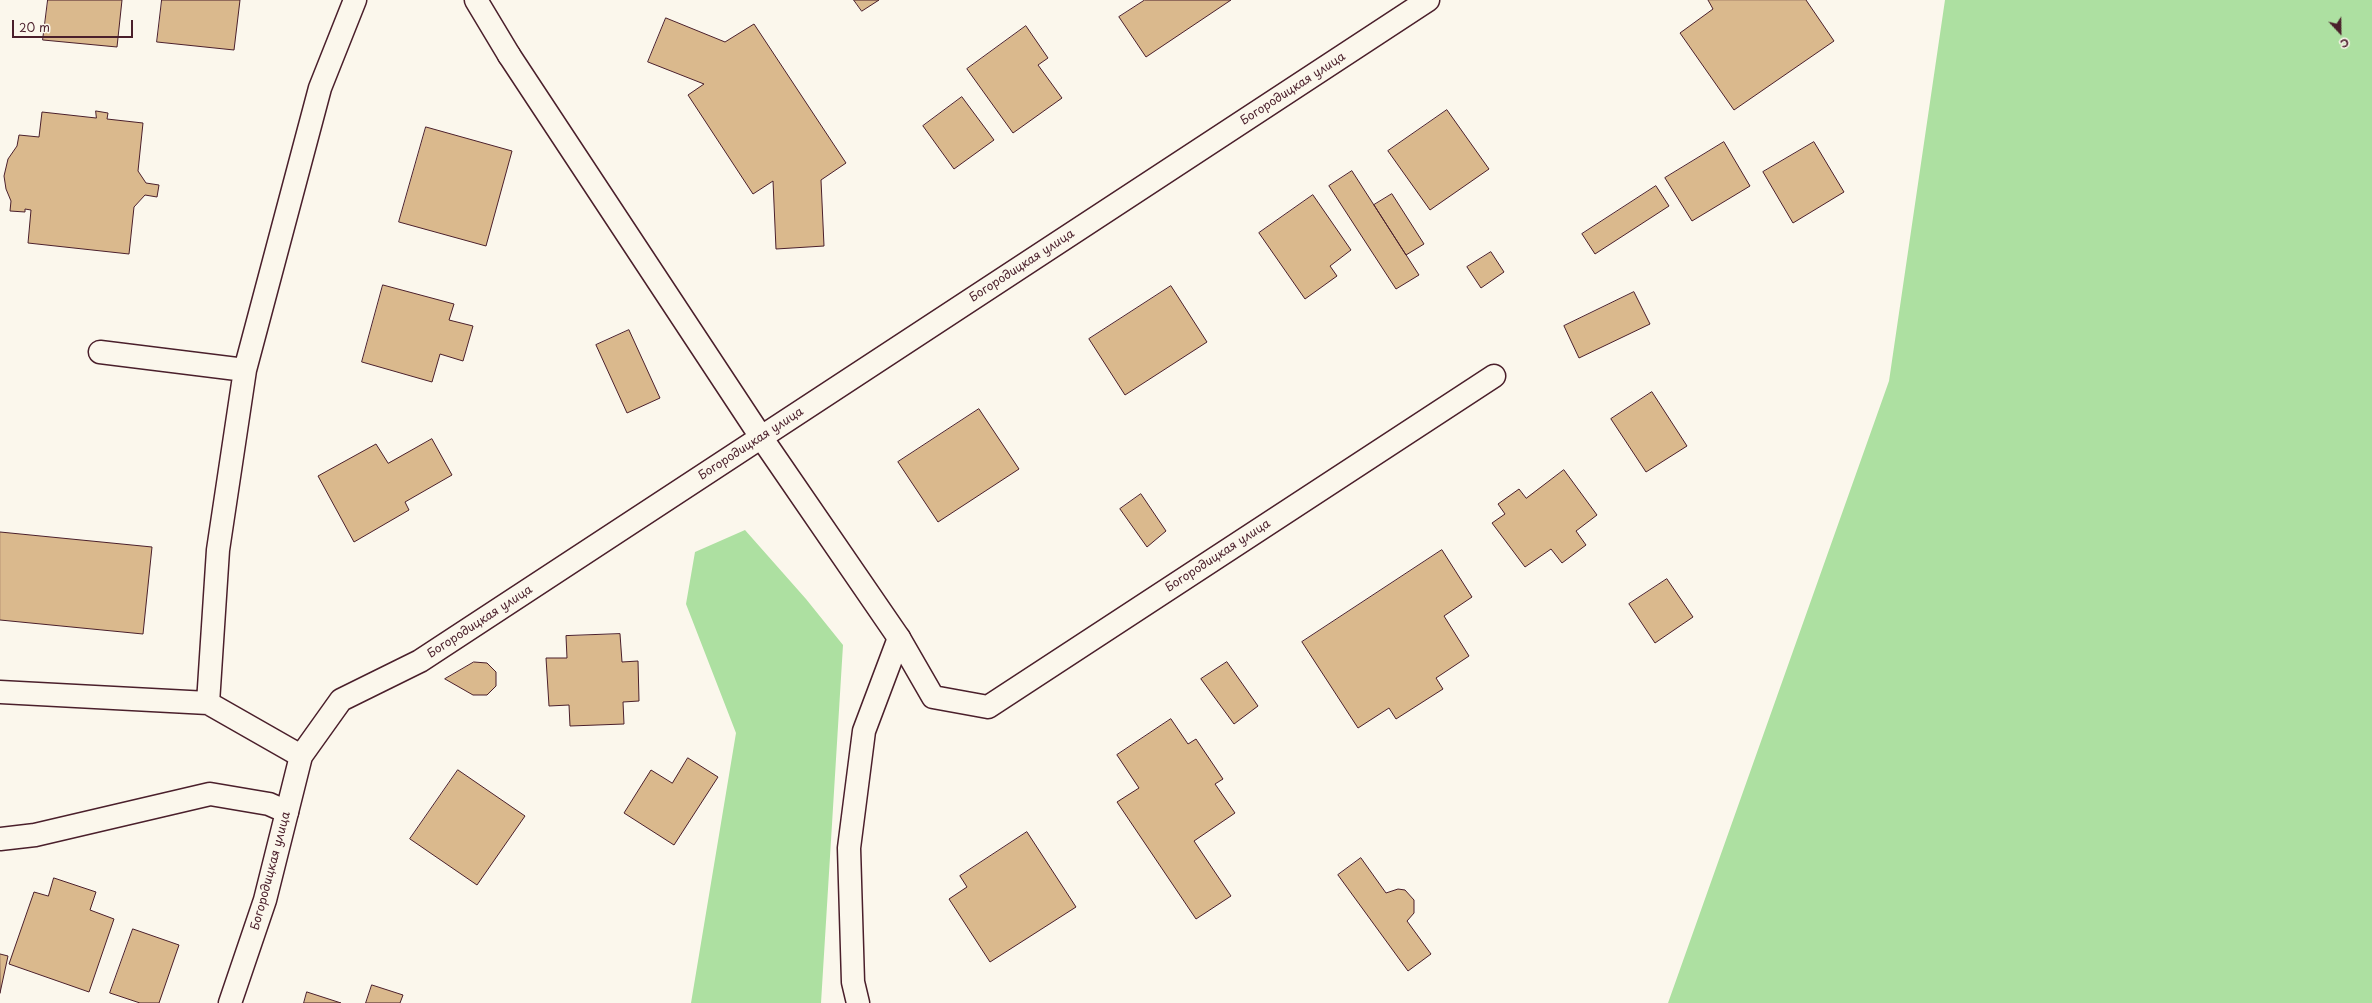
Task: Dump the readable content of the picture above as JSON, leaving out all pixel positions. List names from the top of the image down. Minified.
{"streets":{"street":["Богородицкая улица"]},"scale_bar":"20 m","north":"bottom"}
